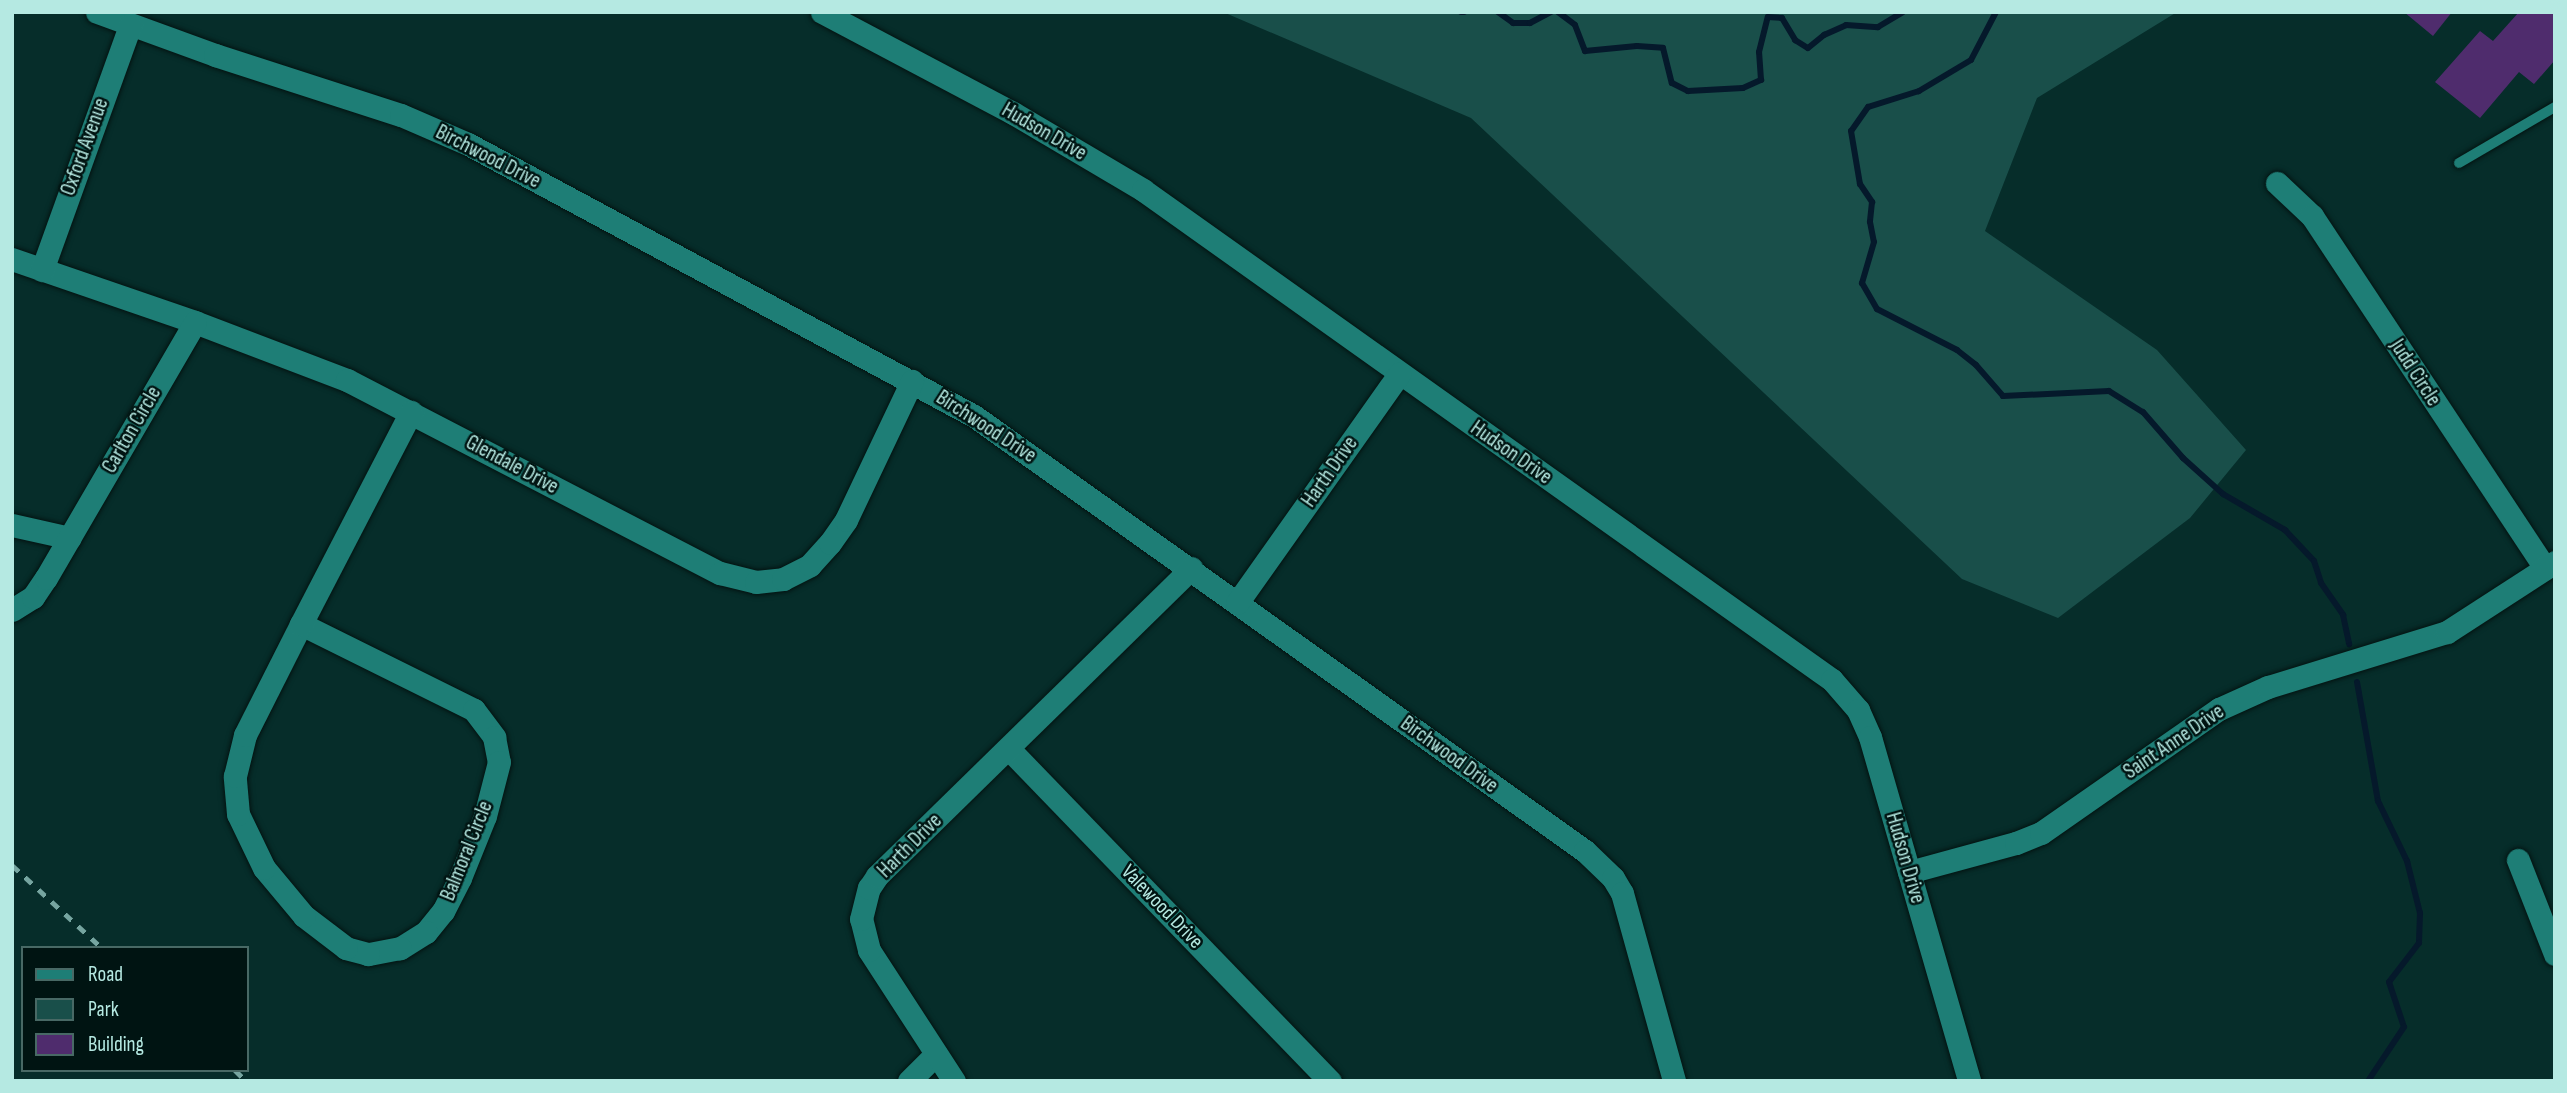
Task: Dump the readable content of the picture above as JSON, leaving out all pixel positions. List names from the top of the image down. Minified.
{"streets":{"street":["Hudson Drive","Oxford Avenue","Birchwood Drive","Judd Circle","Carlton Circle","Glendale Drive","Harth Drive","Saint Anne Drive","Balmoral Circle","Valewood Drive"]},"crossings":[["Hudson Drive","Harth Drive"],["Hudson Drive","Saint Anne Drive"],["Oxford Avenue","Birchwood Drive"],["Oxford Avenue","Glendale Drive"],["Birchwood Drive","Glendale Drive"],["Birchwood Drive","Harth Drive"],["Judd Circle","Saint Anne Drive"],["Carlton Circle","Glendale Drive"],["Glendale Drive","Balmoral Circle"],["Harth Drive","Valewood Drive"]],"legend":["Road","Park","Building"]}
